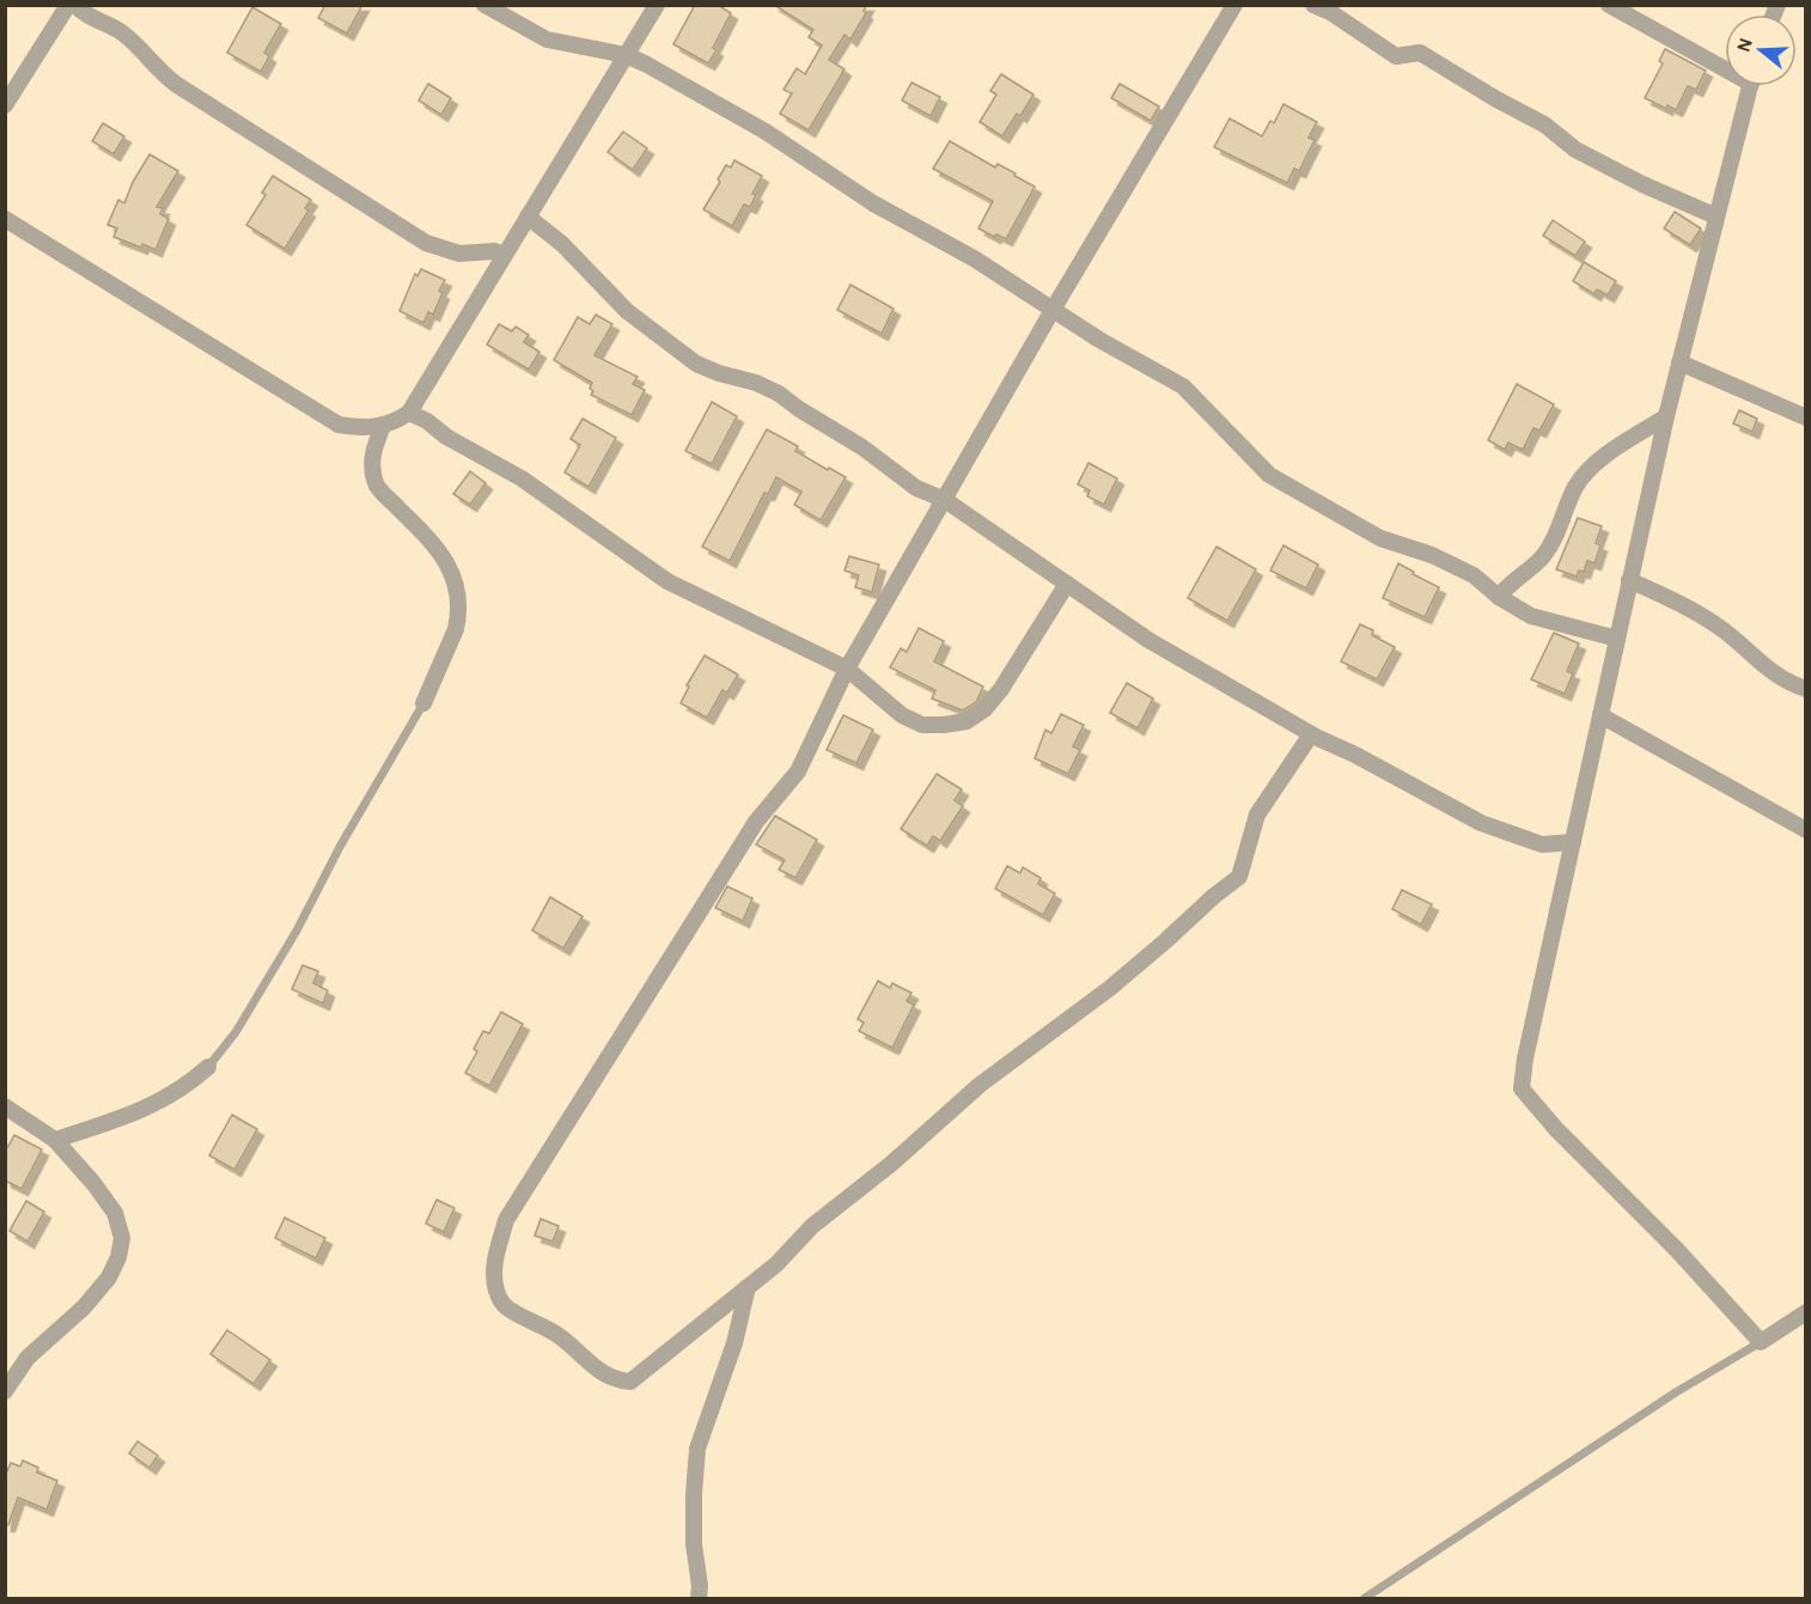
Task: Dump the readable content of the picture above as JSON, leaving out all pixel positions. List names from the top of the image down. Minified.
{"north":"left"}
